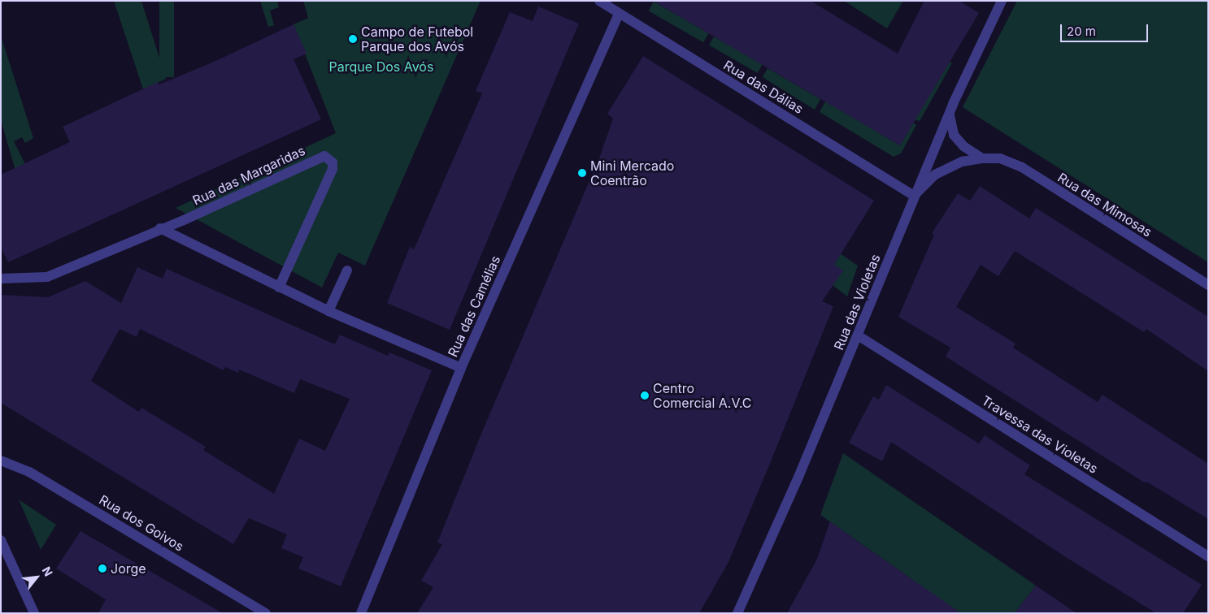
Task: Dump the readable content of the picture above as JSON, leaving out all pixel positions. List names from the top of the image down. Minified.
{"streets":{"street":["Rua das Dálias","Rua das Margaridas","Rua das Mimosas","Rua das Violetas","Rua das Camélias","Travessa das Violetas","Rua dos Goivos"]},"crossings":[["Rua das Dálias","Rua das Mimosas"],["Rua das Dálias","Rua das Violetas"],["Rua das Dálias","Rua das Camélias"],["Rua das Mimosas","Rua das Violetas"],["Rua das Violetas","Travessa das Violetas"]],"parks":["Parque Dos Avós"],"places":["Campo de Futebol Parque dos Avós","Mini Mercado Coentrão","Centro Comercial A.V.C","Jorge"],"scale_bar":"20 m","north":"top right"}
